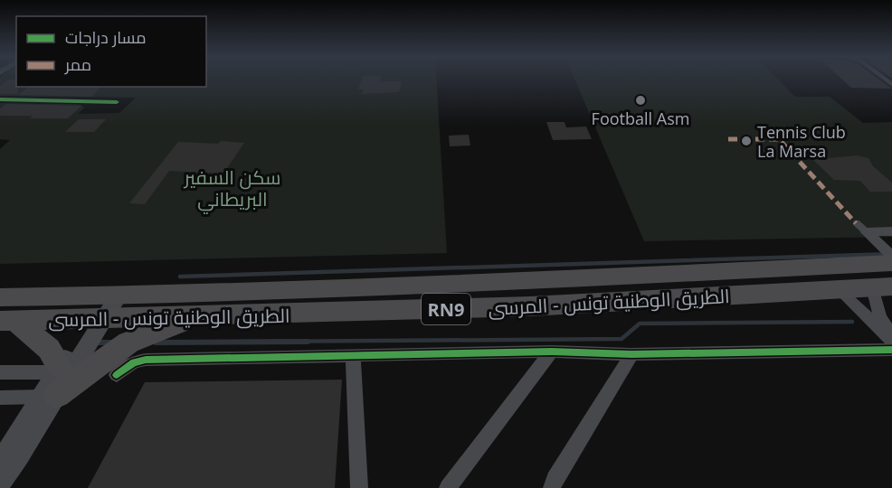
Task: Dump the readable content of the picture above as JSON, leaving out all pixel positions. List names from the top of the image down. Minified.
{"streets":{"highway":["الطريق الوطنية تونس - المرسى","RN9"]},"parks":["سكن السفير البريطاني"],"places":["Football Asm","Tennis Club La Marsa"],"legend":["مسار دراجات","ممر"]}
